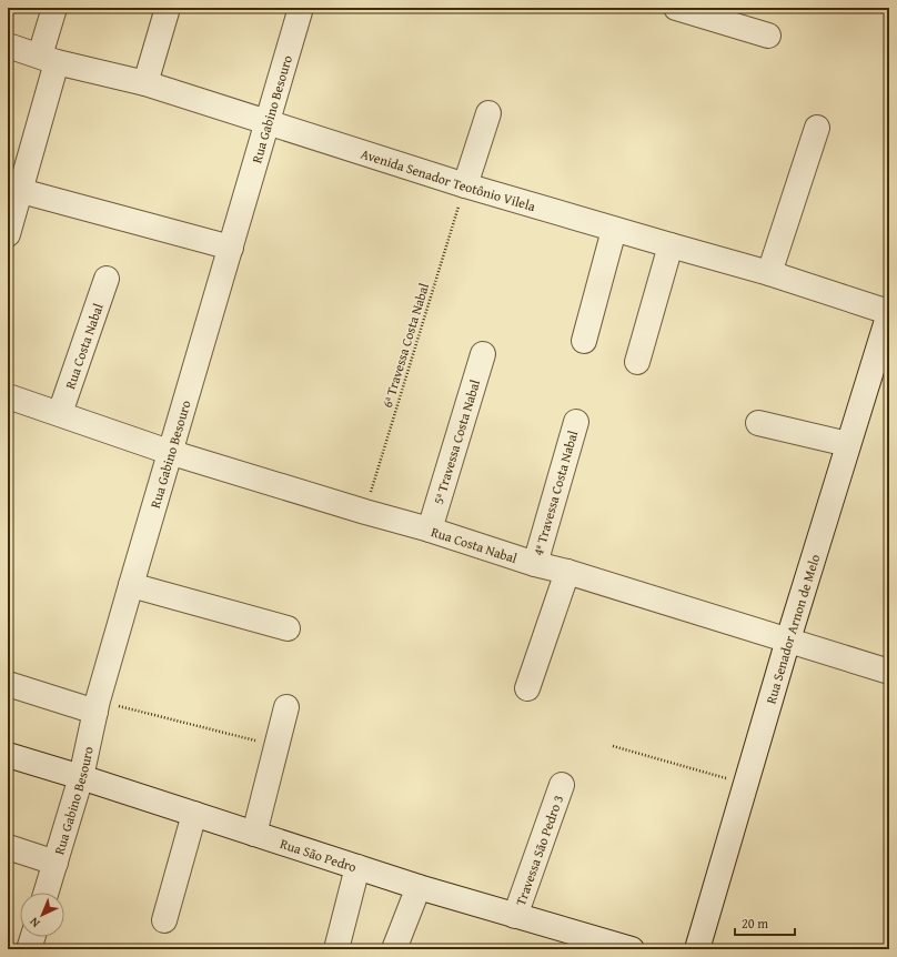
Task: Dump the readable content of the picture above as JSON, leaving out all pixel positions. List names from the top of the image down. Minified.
{"streets":{"street":["Rua Gabino Besouro","Avenida Senador Teotônio Vilela","Rua Costa Nabal","5ª Travessa Costa Nabal","4ª Travessa Costa Nabal","Rua Senador Arnon de Melo","Travessa São Pedro 3","Rua São Pedro"],"path":["6ª Travessa Costa Nabal"]},"crossings":[["Rua Gabino Besouro","Avenida Senador Teotônio Vilela"],["Rua Gabino Besouro","Rua Costa Nabal"],["Rua Gabino Besouro","Rua São Pedro"],["Avenida Senador Teotônio Vilela","6ª Travessa Costa Nabal"],["Avenida Senador Teotônio Vilela","Rua Senador Arnon de Melo"],["Rua Costa Nabal","6ª Travessa Costa Nabal"],["Rua Costa Nabal","5ª Travessa Costa Nabal"],["Rua Costa Nabal","4ª Travessa Costa Nabal"],["Rua Costa Nabal","Rua Senador Arnon de Melo"],["Travessa São Pedro 3","Rua São Pedro"]],"scale_bar":"20 m","north":"bottom left"}
